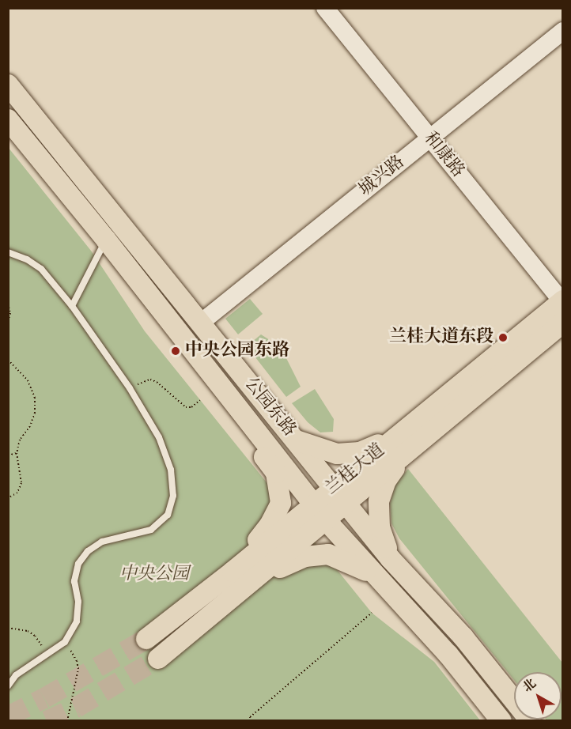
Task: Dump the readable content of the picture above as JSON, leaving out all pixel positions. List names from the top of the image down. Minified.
{"streets":{"main road":["公园东路","兰桂大道"],"street":["和康路","城兴路"]},"crossings":[["和康路","城兴路"],["和康路","兰桂大道"],["城兴路","公园东路"],["公园东路","兰桂大道"]],"parks":["中央公园"],"places":["兰桂大道东段","中央公园东路"],"north":"top left"}
